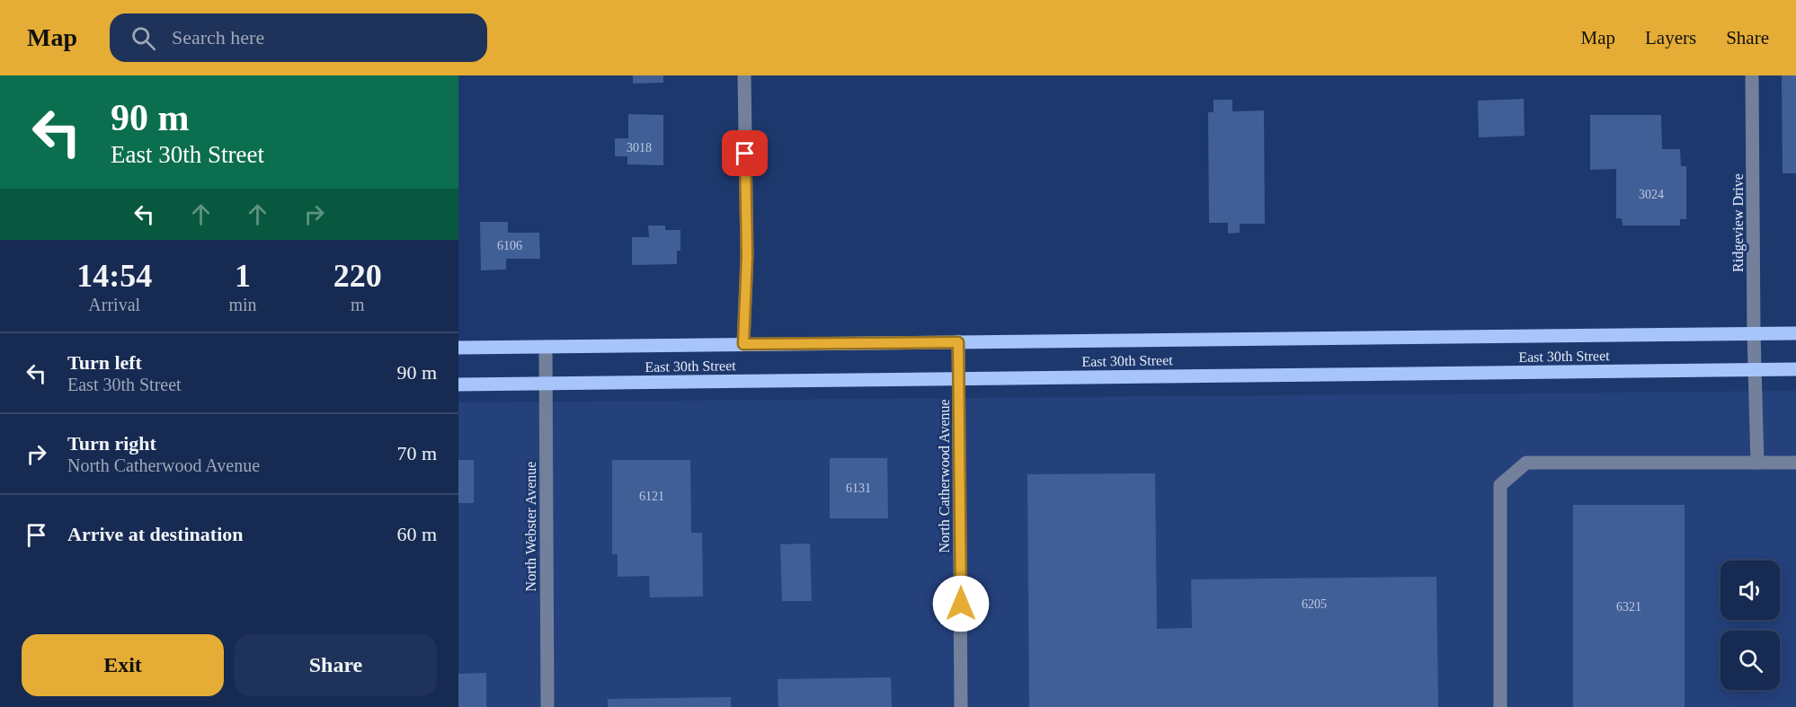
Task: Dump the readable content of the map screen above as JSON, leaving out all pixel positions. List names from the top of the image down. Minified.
{"streets":{"main road":["East 30th Street"],"street":["Ridgeview Drive","North Catherwood Avenue","North Webster Avenue"]},"crossings":[["Ridgeview Drive","East 30th Street"],["East 30th Street","North Catherwood Avenue"],["East 30th Street","North Webster Avenue"]],"house_numbers":["3018","3024","6106","6131","6121","6205","6321"],"page":{"header":"Map","search":"Search here","nav":["Map","Layers","Share"],"turn":["90 m","East 30th Street"],"eta":["14:54","Arrival","1","min","220","m"],"list":[{"name":"Turn left","note":"East 30th Street","value":"90 m"},{"name":"Turn right","note":"North Catherwood Avenue","value":"70 m"},{"name":"Arrive at destination","value":"60 m"}],"buttons":["Exit","Share"]}}
